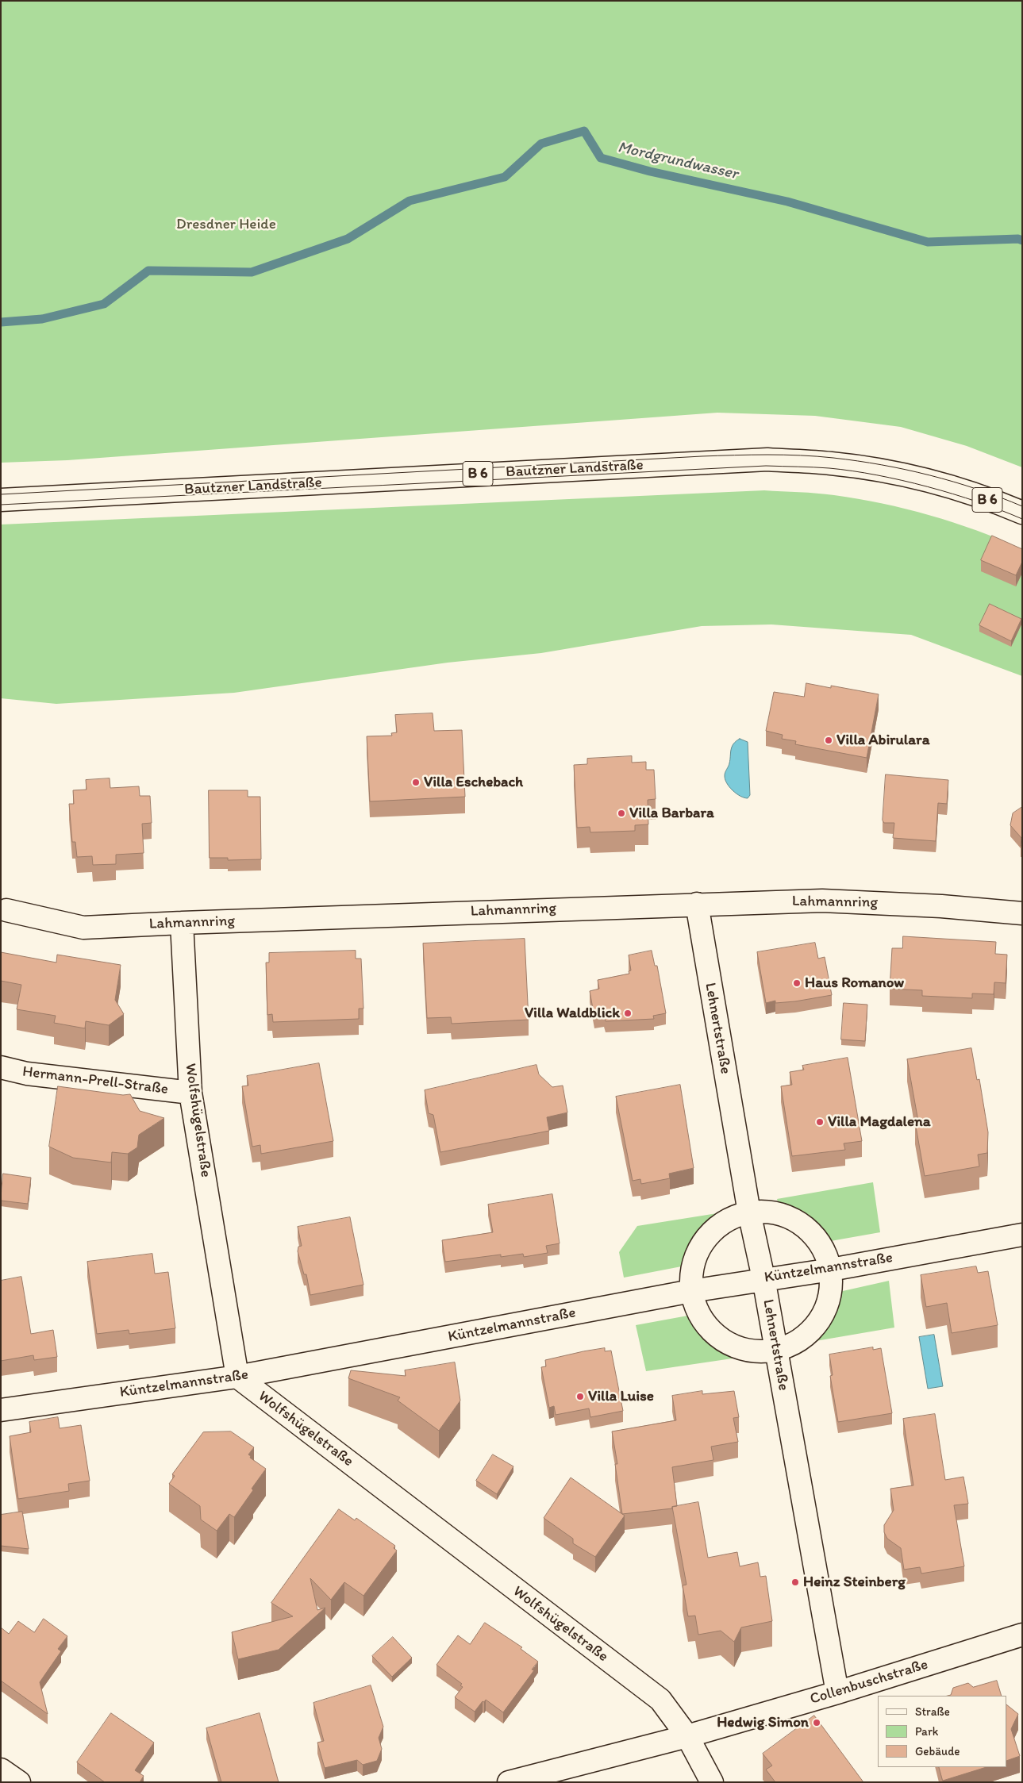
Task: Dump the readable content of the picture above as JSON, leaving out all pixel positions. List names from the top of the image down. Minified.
{"streets":{"street":["Bautzner Landstraße","B 6","Lahmannring","Lehnertstraße","Hermann-Prell-Straße","Wolfshügelstraße","Küntzelmannstraße","Collenbuschstraße"]},"crossings":[["Lahmannring","Lehnertstraße"],["Lahmannring","Wolfshügelstraße"],["Lehnertstraße","Küntzelmannstraße"],["Lehnertstraße","Collenbuschstraße"],["Hermann-Prell-Straße","Wolfshügelstraße"],["Wolfshügelstraße","Küntzelmannstraße"],["Wolfshügelstraße","Collenbuschstraße"]],"water":["Mordgrundwasser"],"parks":["Dresdner Heide"],"places":["Villa Abirulara","Villa Eschebach","Villa Barbara","Haus Romanow","Villa Waldblick","Villa Magdalena","Villa Luise","Heinz Steinberg","Hedwig Simon"],"legend":["Straße","Park","Gebäude"]}
